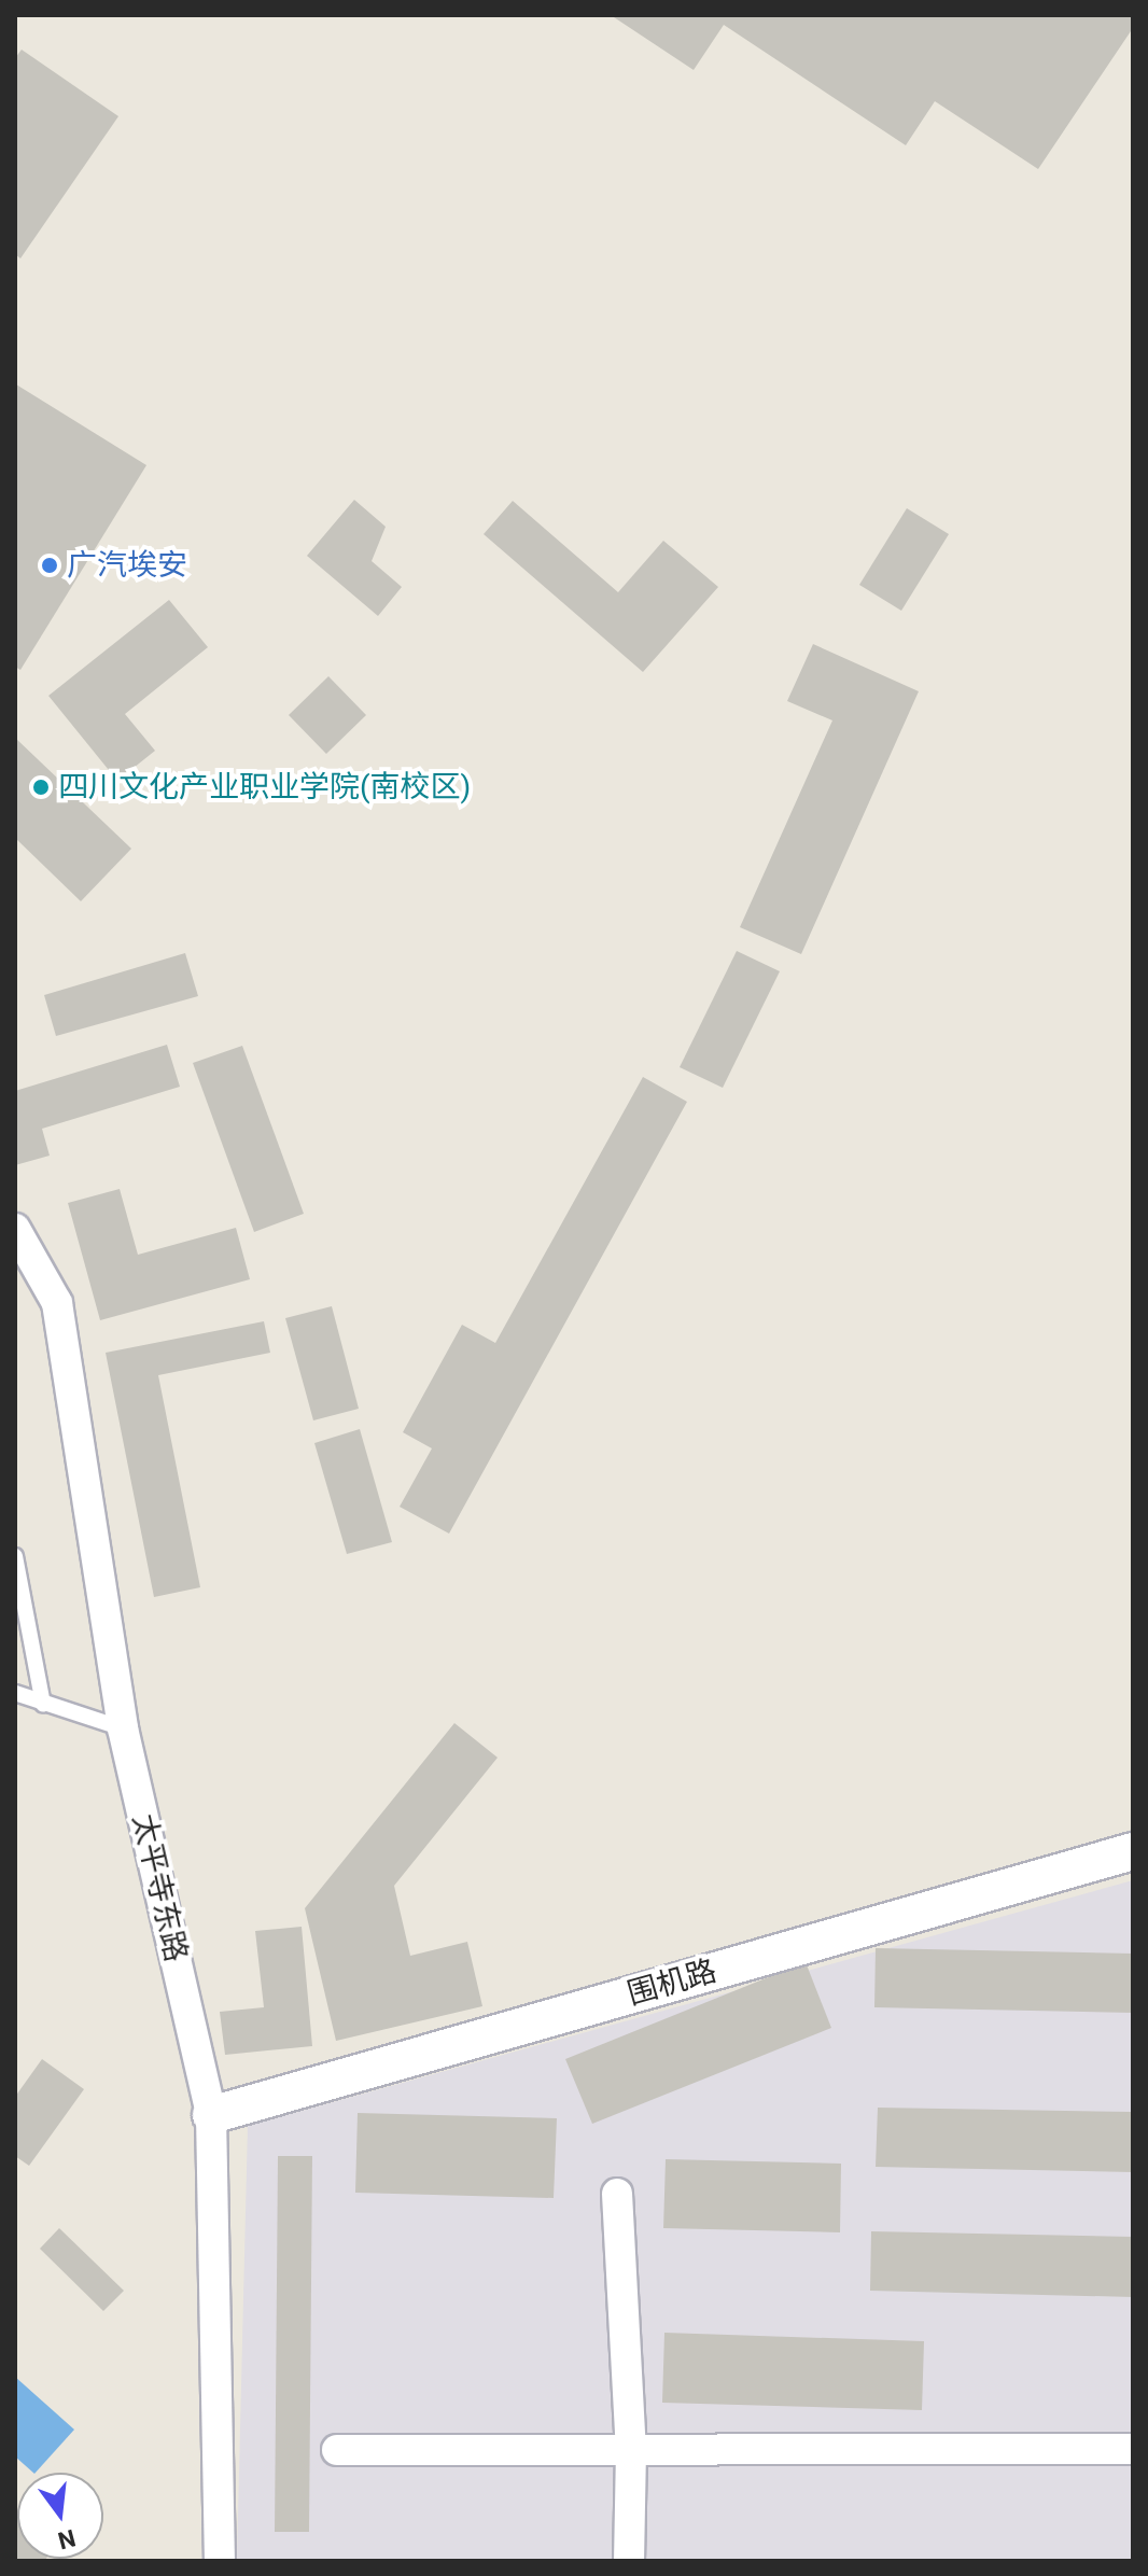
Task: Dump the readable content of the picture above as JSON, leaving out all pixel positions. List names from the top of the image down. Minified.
{"streets":{"street":["太平寺东路","围机路"]},"crossings":[["太平寺东路","围机路"]],"places":["广汽埃安","四川文化产业职业学院(南校区)"],"north":"bottom"}
